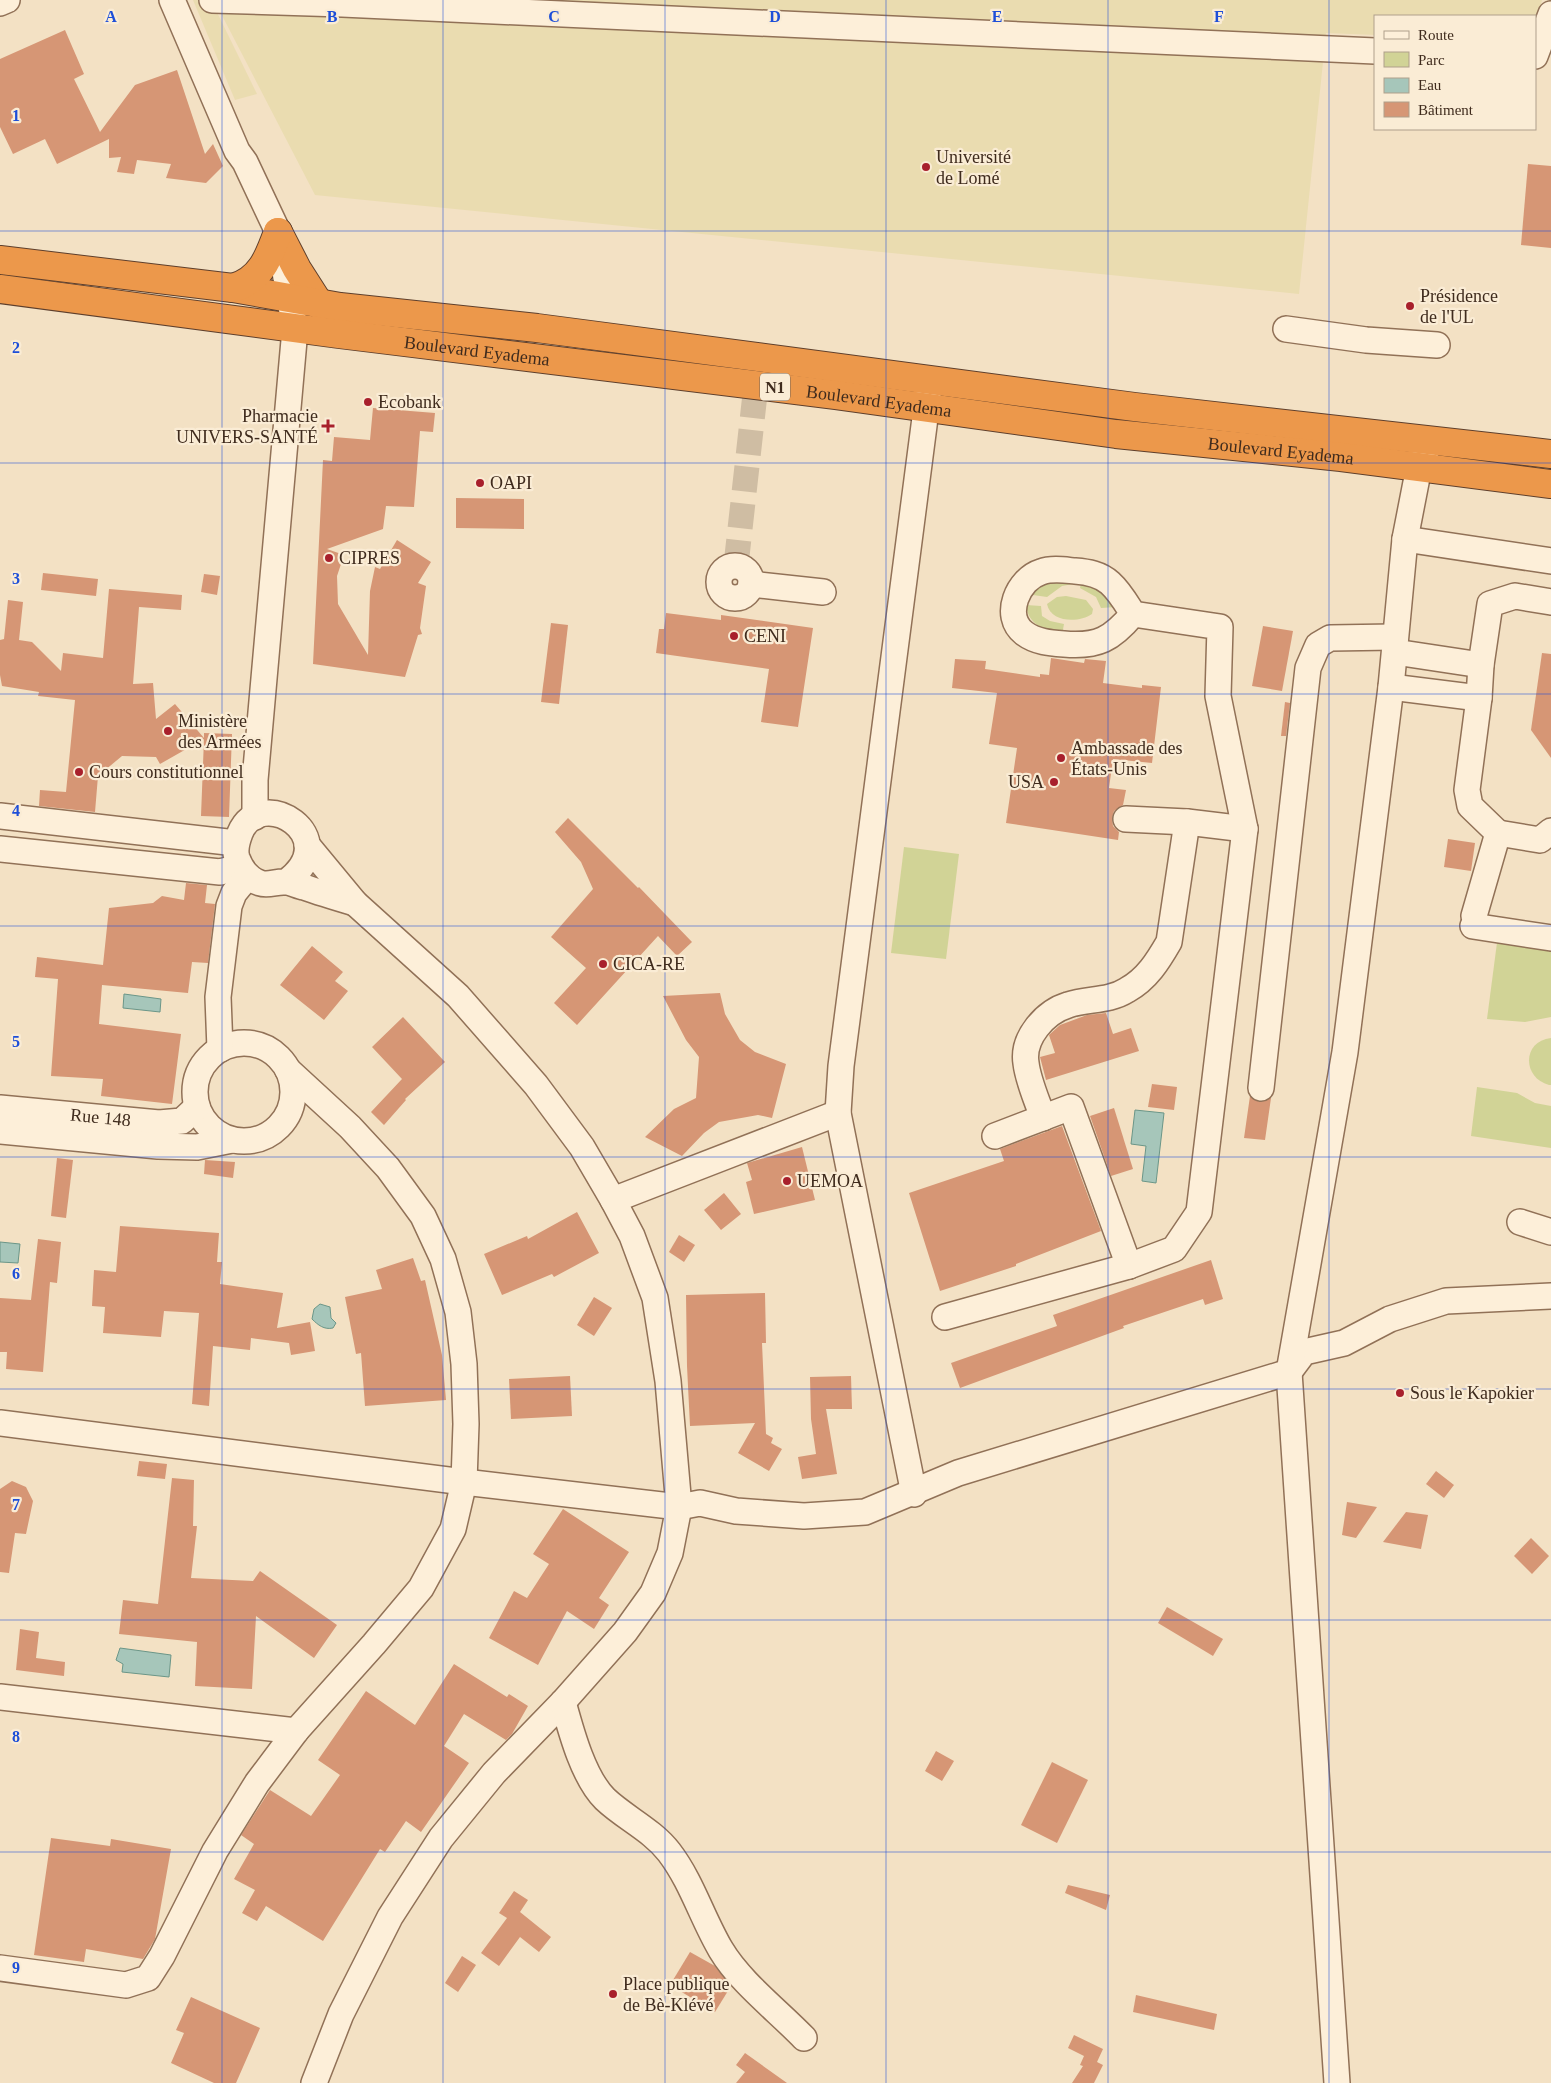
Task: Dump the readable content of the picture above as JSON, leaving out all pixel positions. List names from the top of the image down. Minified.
{"streets":{"highway":["Boulevard Eyadema","N1"],"street":["Rue 148"]},"places":{"other":["Université de Lomé","Présidence de l'UL","Ecobank","OAPI","CIPRES","CENI","Ministère des Armées","Ambassade des États-Unis","Cours constitutionnel","USA","CICA-RE","UEMOA","Sous le Kapokier","Place publique de Bè-Klévé"],"health":["Pharmacie UNIVERS-SANTÉ"]},"legend":["Route","Parc","Eau","Bâtiment"],"grid":{"columns":["A","B","C","D","E","F"],"rows":["1","2","3","4","5","6","7","8","9"]}}
